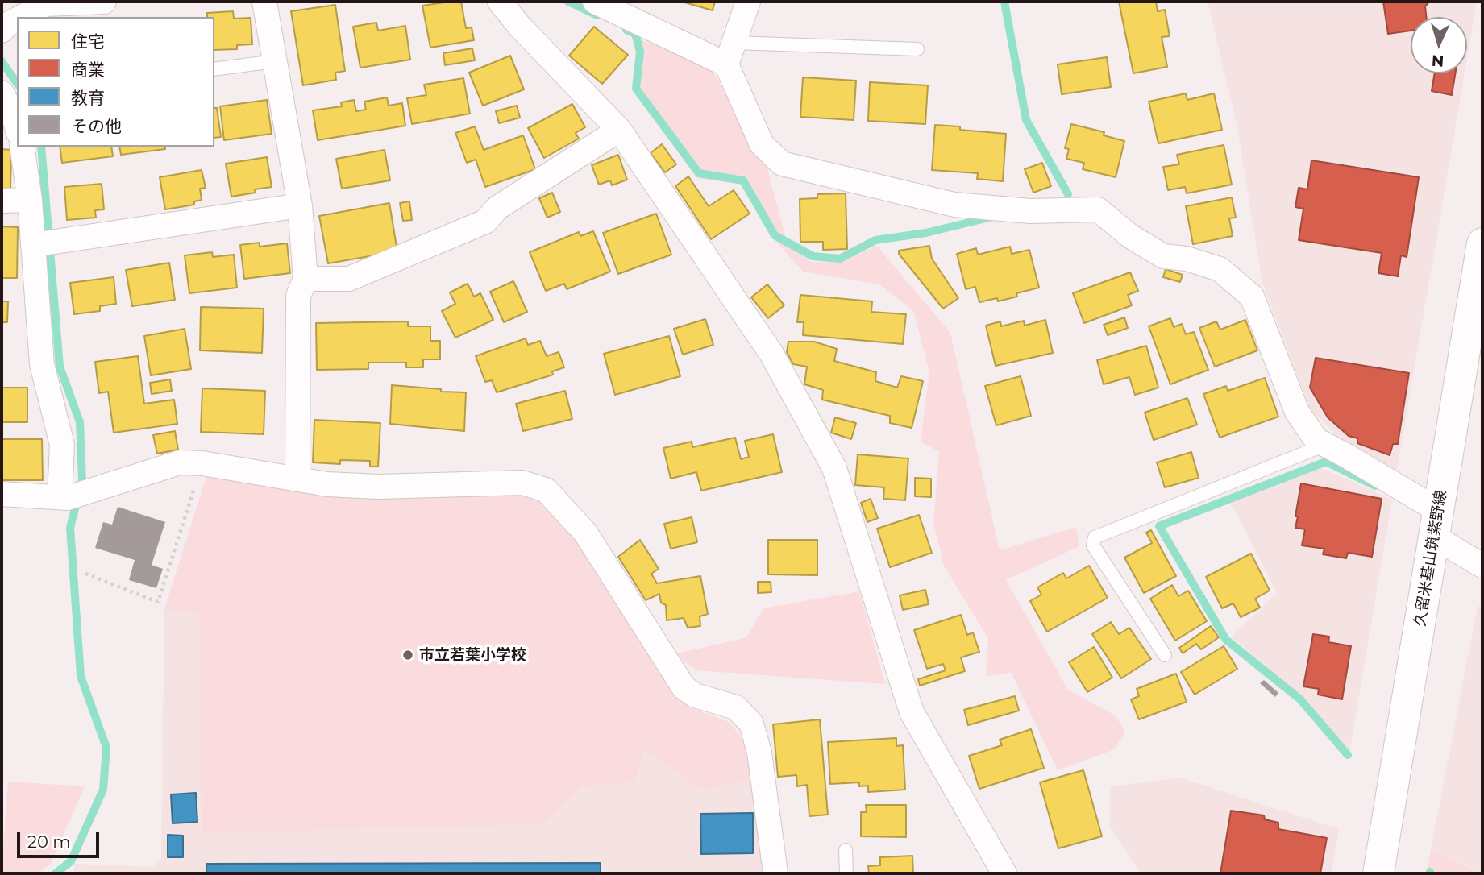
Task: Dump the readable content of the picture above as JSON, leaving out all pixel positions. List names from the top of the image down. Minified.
{"streets":{"main road":["久留米基山筑紫野線"]},"places":["市立若葉小学校"],"legend":["住宅","商業","教育","その他"],"scale_bar":"20 m","north":"bottom"}
